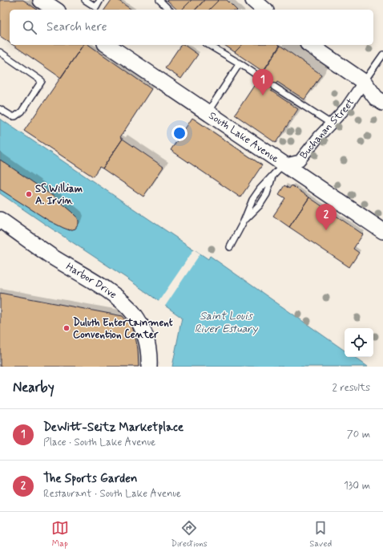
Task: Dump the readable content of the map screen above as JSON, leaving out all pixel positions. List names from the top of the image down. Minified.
{"streets":{"street":["Buchanan Street","South Lake Avenue","Harbor Drive"]},"crossings":[["Buchanan Street","South Lake Avenue"]],"water":["Saint Louis River Estuary"],"places":["SS William A. Irvin","Duluth Entertainment Convention Center"],"page":{"search":"Search here","pins":["1","2"],"heading":["Nearby","2 results"],"list":[{"mark":"1","name":"DeWitt-Seitz Marketplace","note":"Place · South Lake Avenue","value":"70 m"},{"mark":"2","name":"The Sports Garden","note":"Restaurant · South Lake Avenue","value":"130 m"}],"nav":["Map","Directions","Saved"]}}
